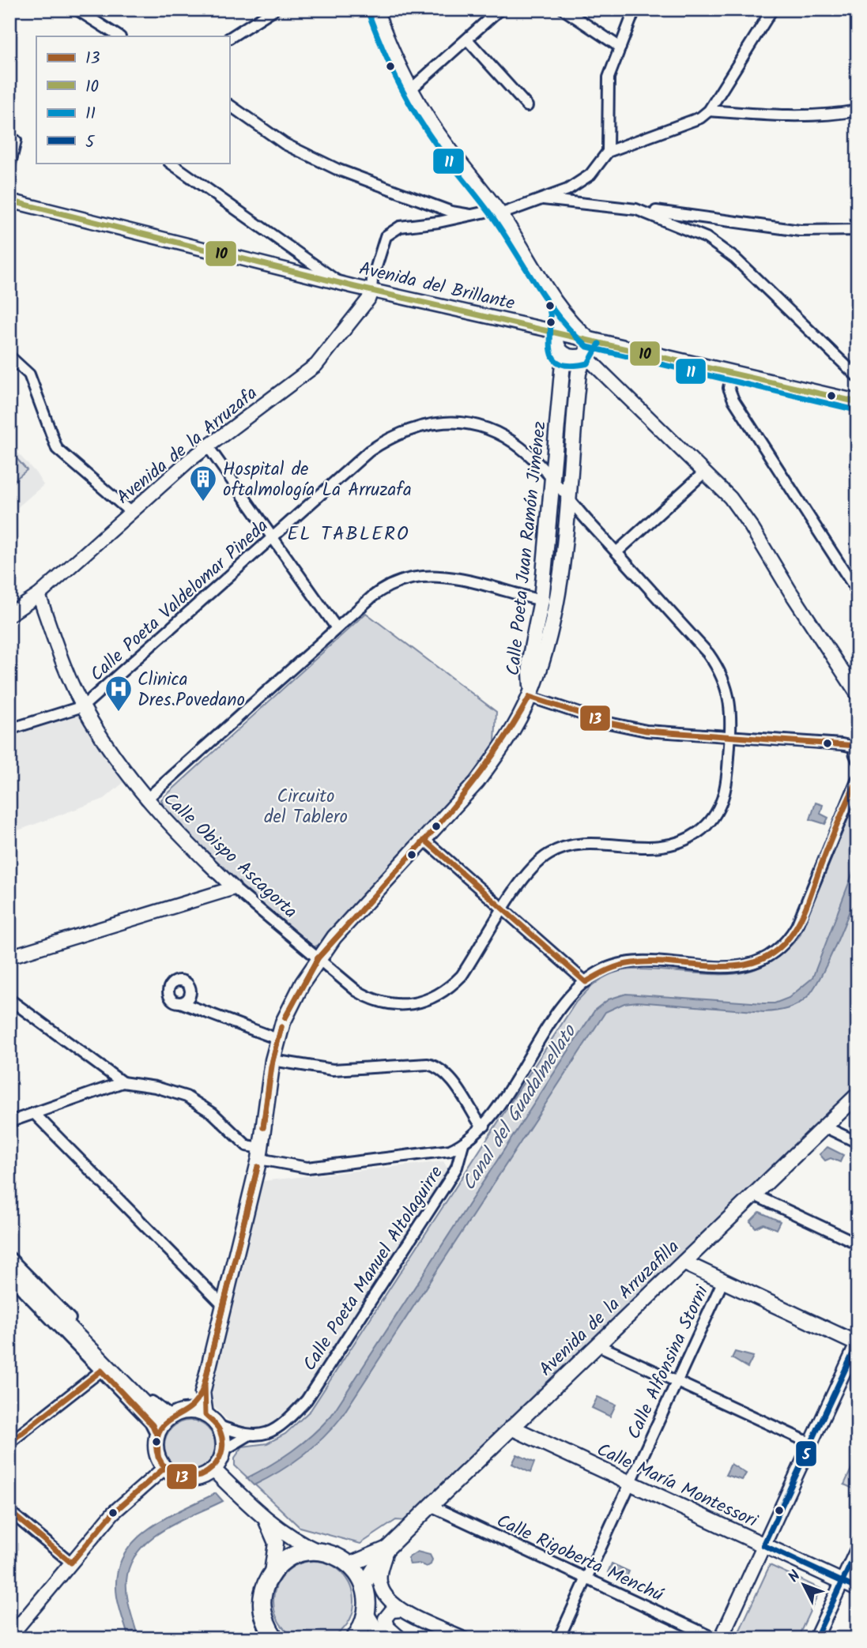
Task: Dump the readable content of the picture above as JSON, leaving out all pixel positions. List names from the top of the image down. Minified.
{"streets":{"main road":["Avenida del Brillante","Calle Poeta Juan Ramón Jiménez","Avenida de la Arruzafilla","Calle María Montessori"],"street":["Avenida de la Arruzafa","Calle Poeta Valdelomar Pineda","Calle Obispo Ascagorta","Calle Poeta Manuel Altolaguirre","Calle Alfonsina Storni","Calle Rigoberta Menchú"]},"crossings":[["Avenida del Brillante","Avenida de la Arruzafa"],["Avenida del Brillante","Calle Poeta Juan Ramón Jiménez"],["Avenida de la Arruzafa","Calle Obispo Ascagorta"],["Calle Poeta Juan Ramón Jiménez","Calle Poeta Valdelomar Pineda"],["Calle Poeta Valdelomar Pineda","Calle Obispo Ascagorta"],["Avenida de la Arruzafilla","Calle María Montessori"],["Avenida de la Arruzafilla","Calle Rigoberta Menchú"],["Calle Alfonsina Storni","Calle María Montessori"],["Calle Alfonsina Storni","Calle Rigoberta Menchú"]],"districts":["EL TABLERO"],"water":["Canal del Guadalmellato"],"parks":["Circuito del Tablero"],"places":{"building":["Hospital de oftalmología La Arruzafa"],"hospital":["Clinica Dres.Povedano"]},"lines":["transit line 11","transit line 10","transit line 13","transit line 5"],"legend":["13","10","11","5"],"north":"top left"}
